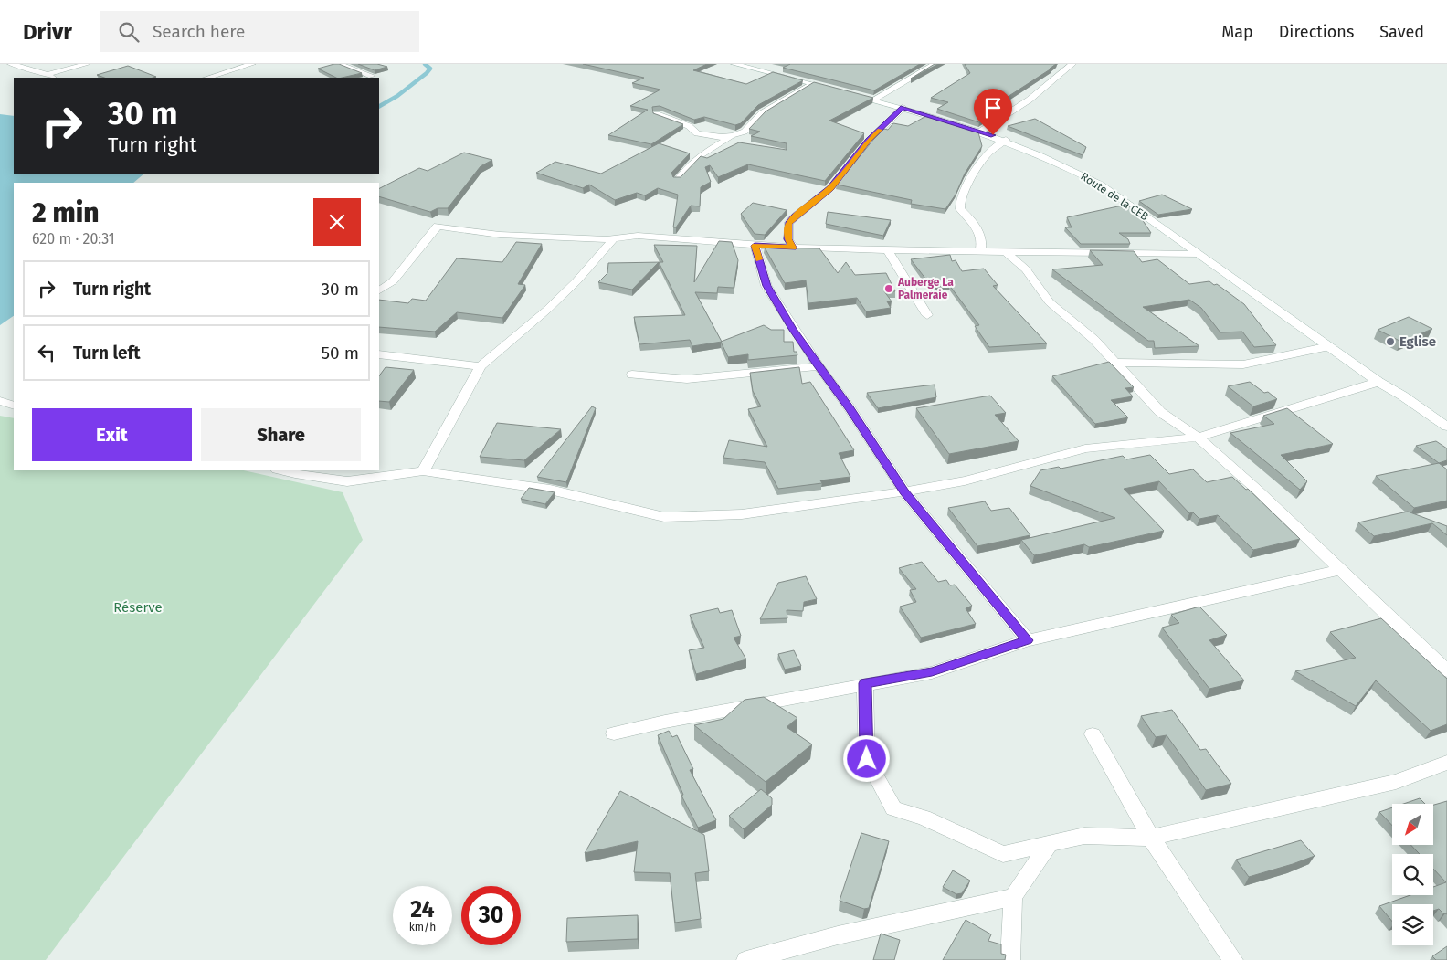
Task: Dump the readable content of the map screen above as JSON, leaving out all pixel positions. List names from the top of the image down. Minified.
{"streets":{"street":["Route de la CEB"]},"parks":["Réserve"],"places":["Auberge La Palmeraie","Eglise"],"north":"bottom left","page":{"header":"Drivr","search":"Search here","nav":["Map","Directions","Saved"],"turn":["30 m","Turn right"],"heading":["2 min","620 m · 20:31"],"list":[{"name":"Turn right","value":"30 m"},{"name":"Turn left","value":"50 m"}],"buttons":["Exit","Share"],"speed":"24 km/h","limit":"30"}}
